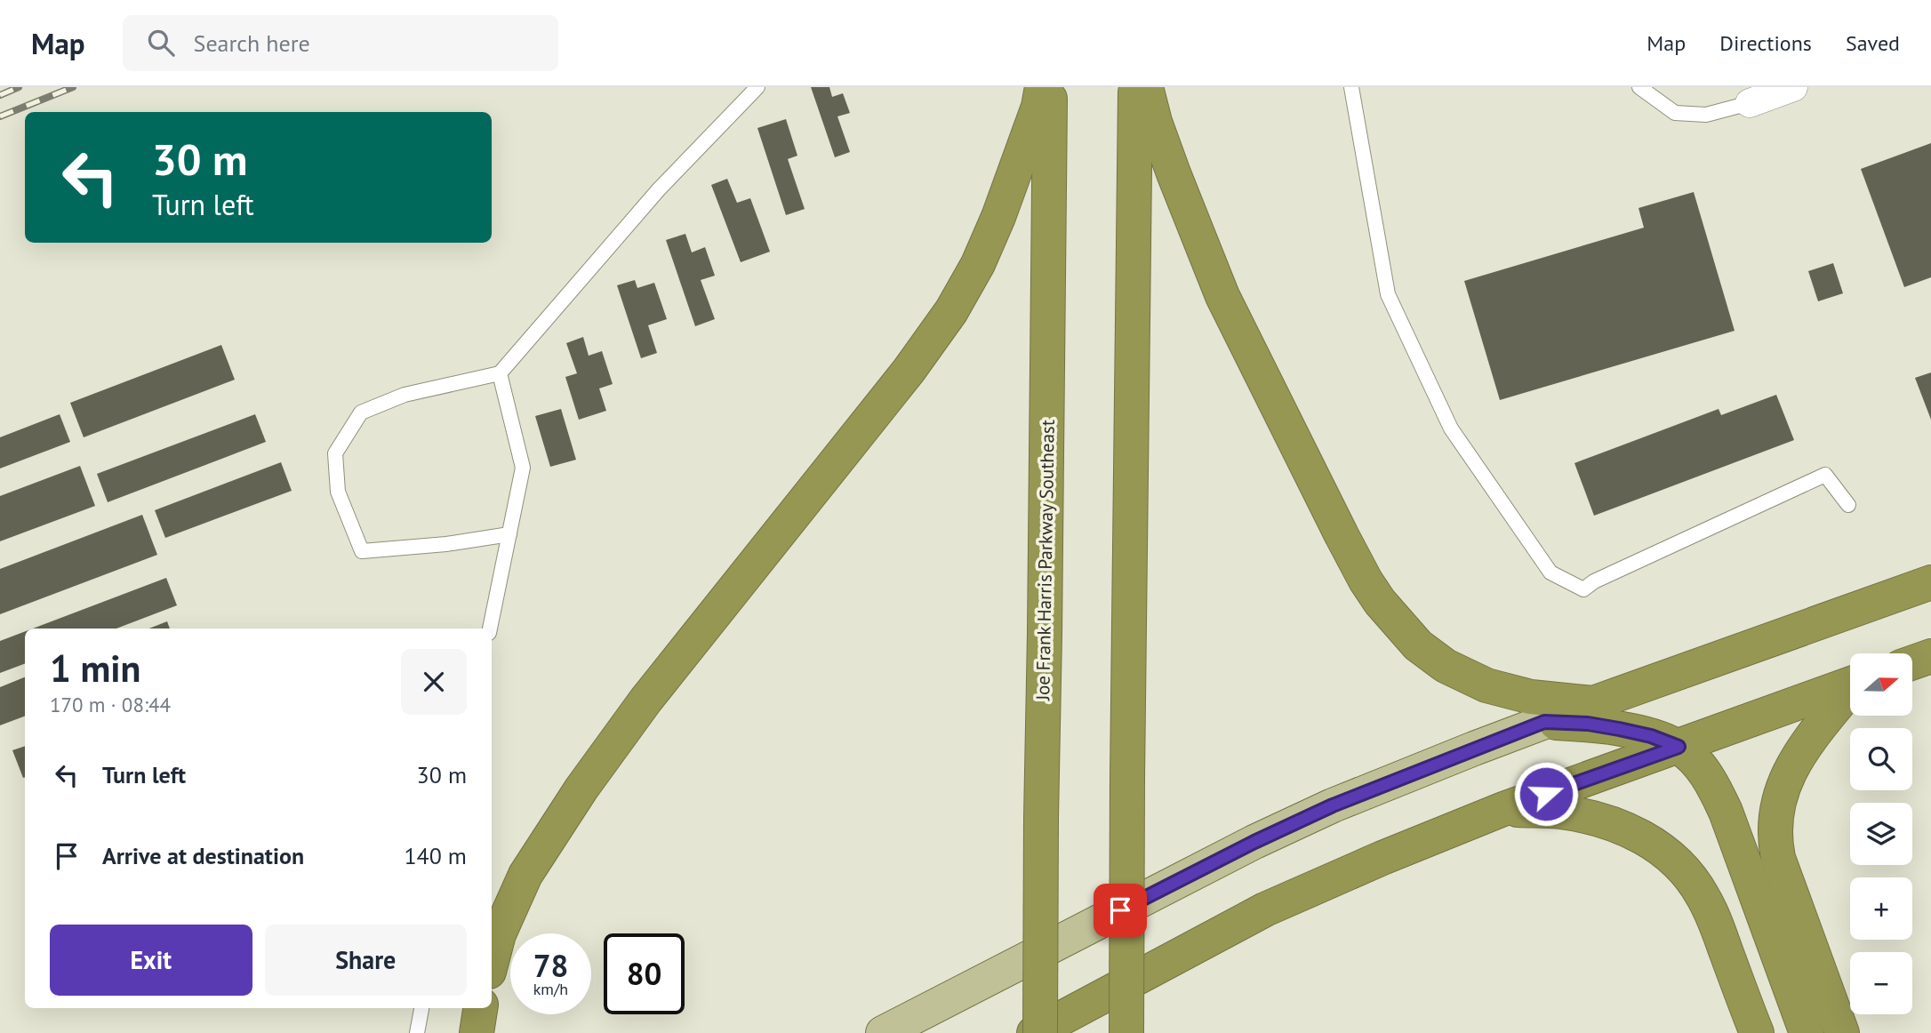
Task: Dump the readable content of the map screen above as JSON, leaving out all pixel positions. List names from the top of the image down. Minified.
{"streets":{"highway":["Joe Frank Harris Parkway Southeast"]},"north":"right","page":{"header":"Map","search":"Search here","nav":["Map","Directions","Saved"],"turn":["30 m","Turn left"],"heading":["1 min","170 m · 08:44"],"map_buttons":["+","−"],"list":[{"name":"Turn left","value":"30 m"},{"name":"Arrive at destination","value":"140 m"}],"buttons":["Exit","Share"],"speed":"78 km/h","limit":"80"}}
